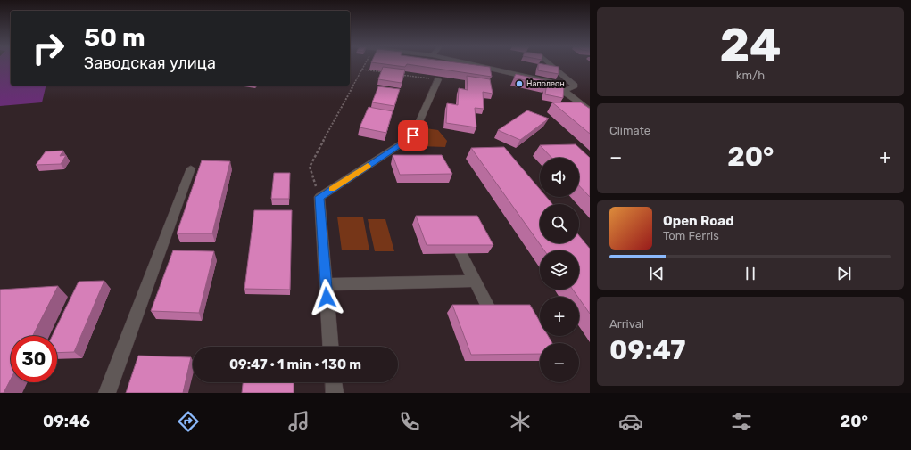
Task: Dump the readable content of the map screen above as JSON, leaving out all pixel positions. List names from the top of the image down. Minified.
{"places":["Наполеон"],"page":{"tile":[["24","km/h"],"Climate",["Arrival","09:47"]],"turn":["50 m","Заводская улица"],"heat":["−","20°","+"],"map_buttons":["+","−"],"song":["Open Road","Tom Ferris"],"limit":"30","trip":"09:47 · 1 min · 130 m","tabs":["09:46","20°"]}}
